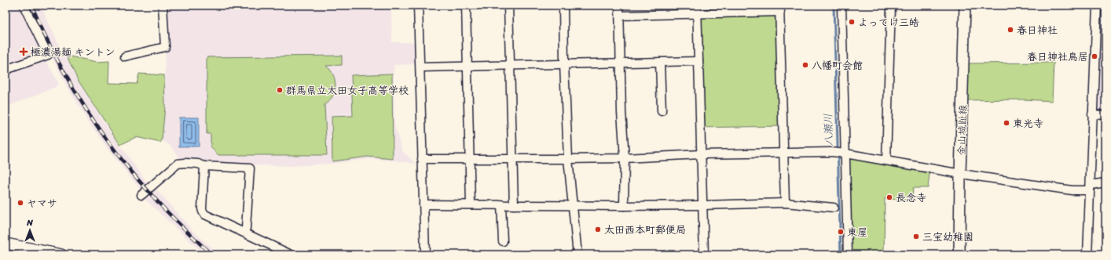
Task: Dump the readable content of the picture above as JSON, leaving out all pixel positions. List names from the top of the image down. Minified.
{"streets":{"main road":["金山城趾線"]},"water":["八瀬川"],"places":{"other":["よってけ三皓","春日神社","春日神社鳥居","八幡町会館","群馬県立太田女子高等学校","東光寺","長念寺","ヤマサ","太田西本町郵便局","東屋","三宝幼稚園"],"health":["極濃湯麺 キントン"]},"north":"top"}
